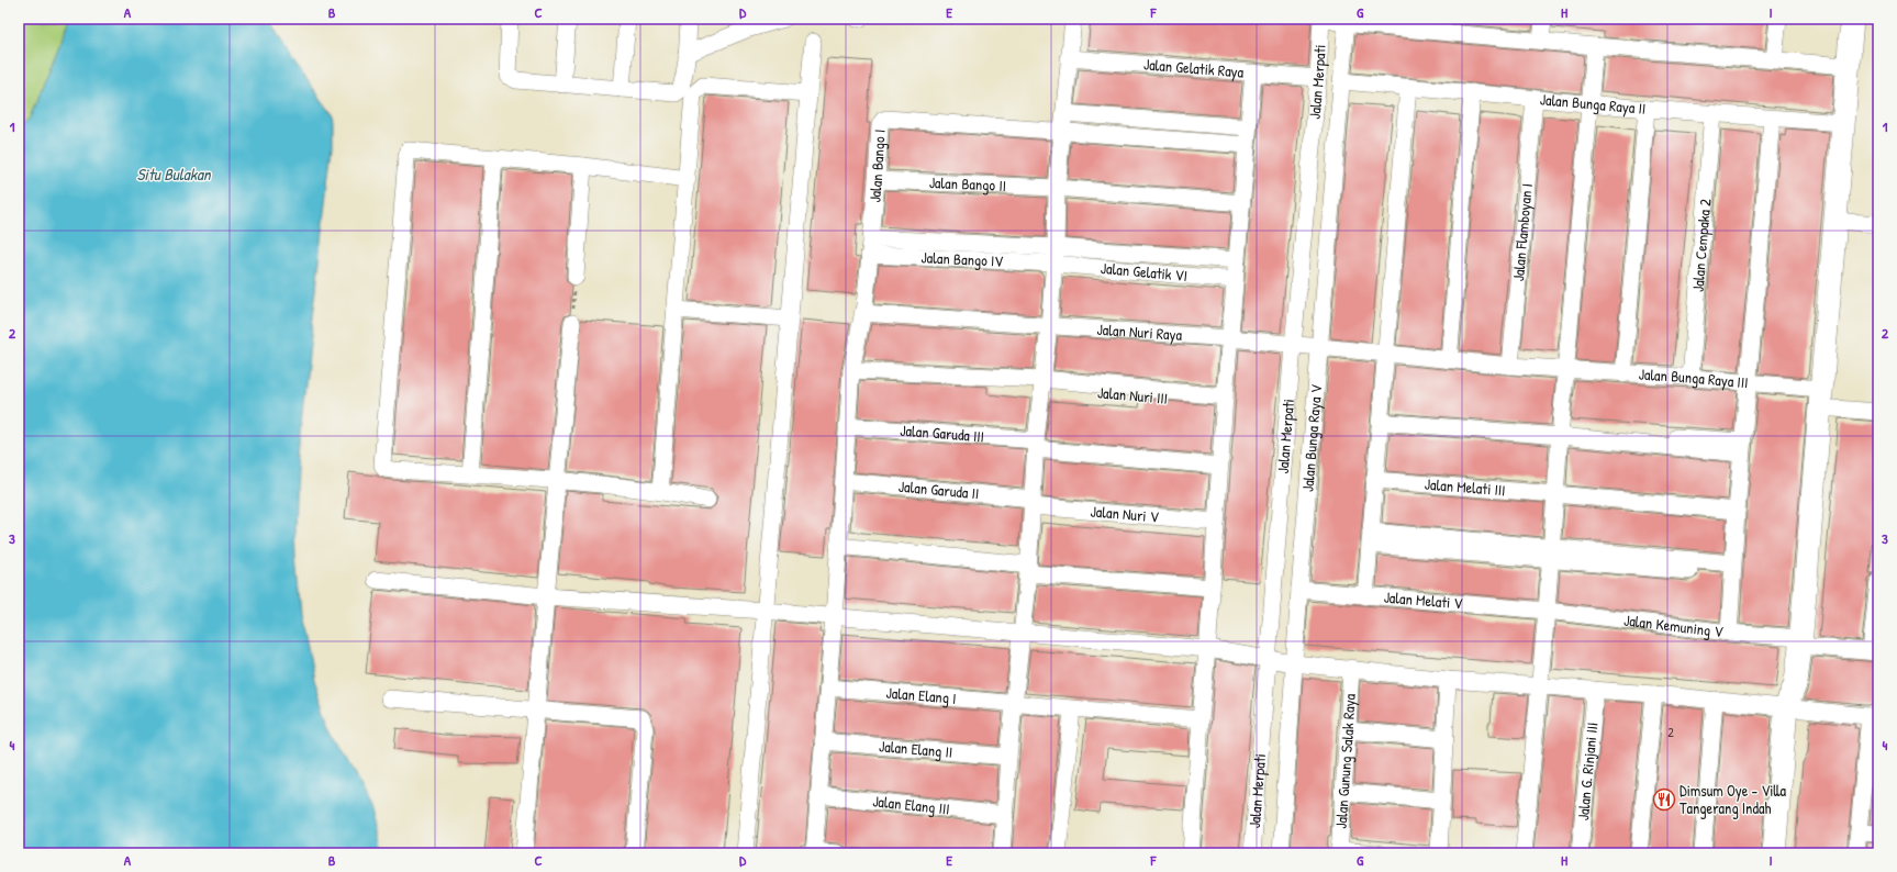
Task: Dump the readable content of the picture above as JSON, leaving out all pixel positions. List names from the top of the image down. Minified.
{"streets":{"street":["Jalan Gelatik Raya","Jalan Merpati","Jalan Bunga Raya II","Jalan Bango I","Jalan Bango II","Jalan Flamboyan I","Jalan Cempaka 2","Jalan Bango IV","Jalan Gelatik VI","Jalan Nuri Raya","Jalan Bunga Raya III","Jalan Nuri III","Jalan Garuda III","Jalan Bunga Raya V","Jalan Melati III","Jalan Garuda II","Jalan Melati V","Jalan Kemuning V","Jalan Elang I","Jalan Elang II","Jalan Gunung Salak Raya","Jalan G. Rinjani III","Jalan Elang III"]},"crossings":[["Jalan Gelatik Raya","Jalan Merpati"],["Jalan Merpati","Jalan Nuri Raya"],["Jalan Bunga Raya II","Jalan Flamboyan I"],["Jalan Bunga Raya II","Jalan Cempaka 2"],["Jalan Bunga Raya II","Jalan Bunga Raya V"],["Jalan Bango I","Jalan Bango II"],["Jalan Bango I","Jalan Bango IV"],["Jalan Bango I","Jalan Nuri Raya"],["Jalan Bango I","Jalan Nuri III"],["Jalan Bango I","Jalan Garuda III"],["Jalan Bango I","Jalan Garuda II"],["Jalan Bango I","Jalan Elang I"],["Jalan Bango I","Jalan Elang II"],["Jalan Bango I","Jalan Elang III"],["Jalan Flamboyan I","Jalan Bunga Raya III"],["Jalan Cempaka 2","Jalan Bunga Raya III"],["Jalan Bango IV","Jalan Gelatik VI"],["Jalan Nuri Raya","Jalan Bunga Raya III"],["Jalan Nuri Raya","Jalan Bunga Raya V"],["Jalan Bunga Raya V","Jalan Melati V"],["Jalan Melati V","Jalan Kemuning V"]],"water":["Situ Bulakan"],"places":{"restaurant":["Dimsum Oye - Villa Tangerang Indah"]},"house_numbers":["2"],"grid":{"columns":["A","B","C","D","E","F","G","H","I"],"rows":["1","2","3","4"]}}
